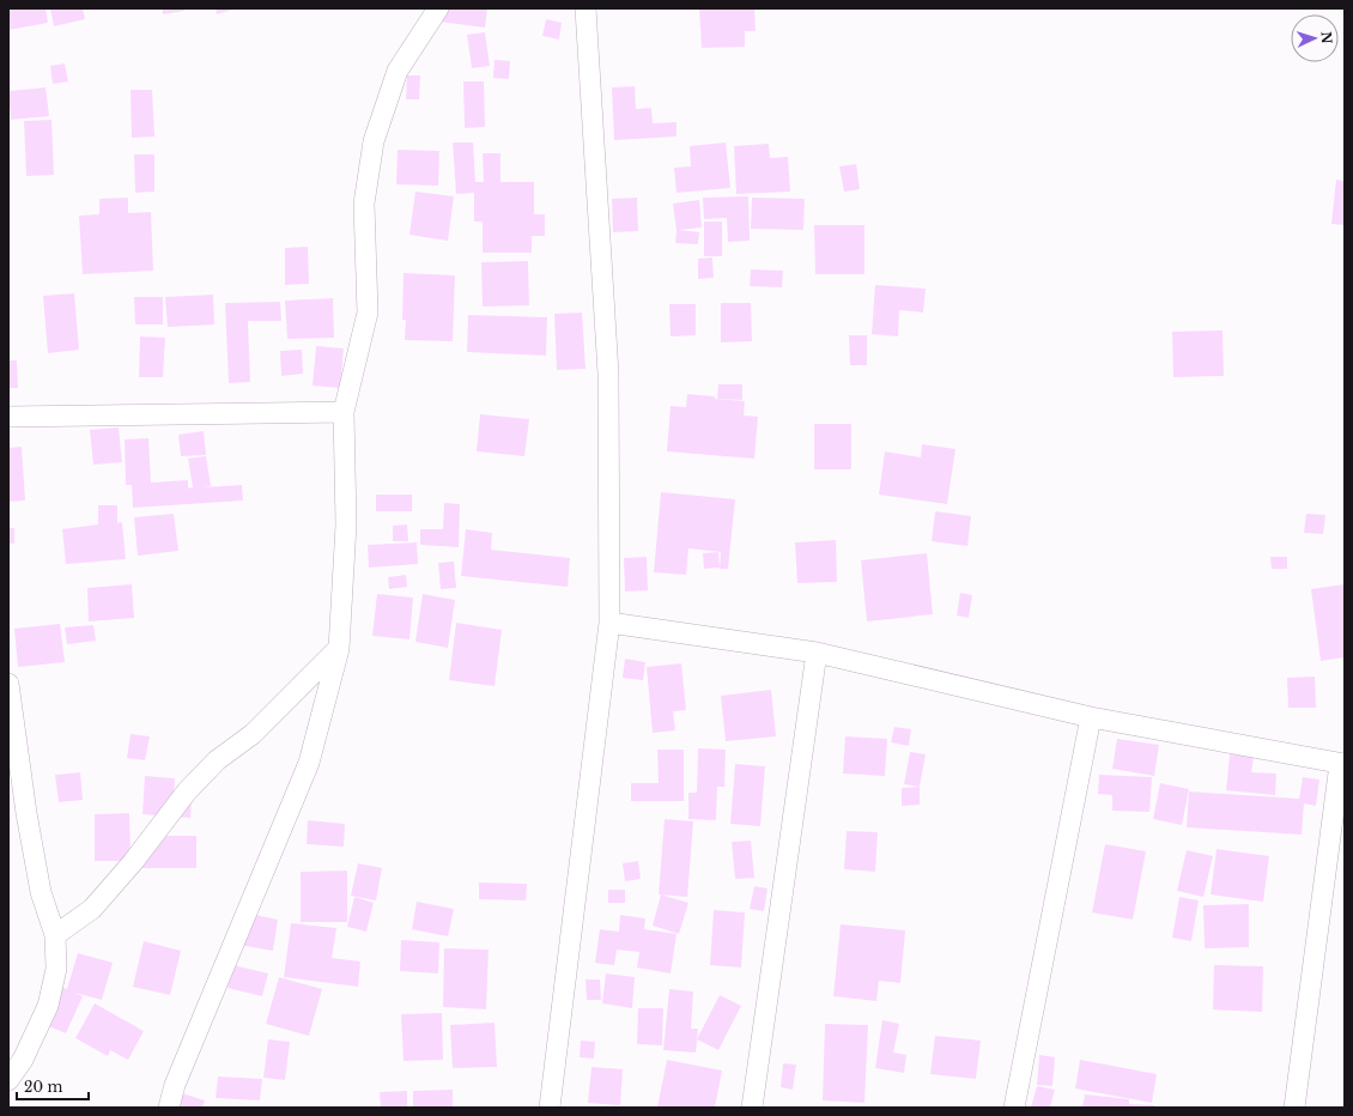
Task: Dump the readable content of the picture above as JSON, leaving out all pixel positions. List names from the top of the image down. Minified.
{"scale_bar":"20 m","north":"right"}
